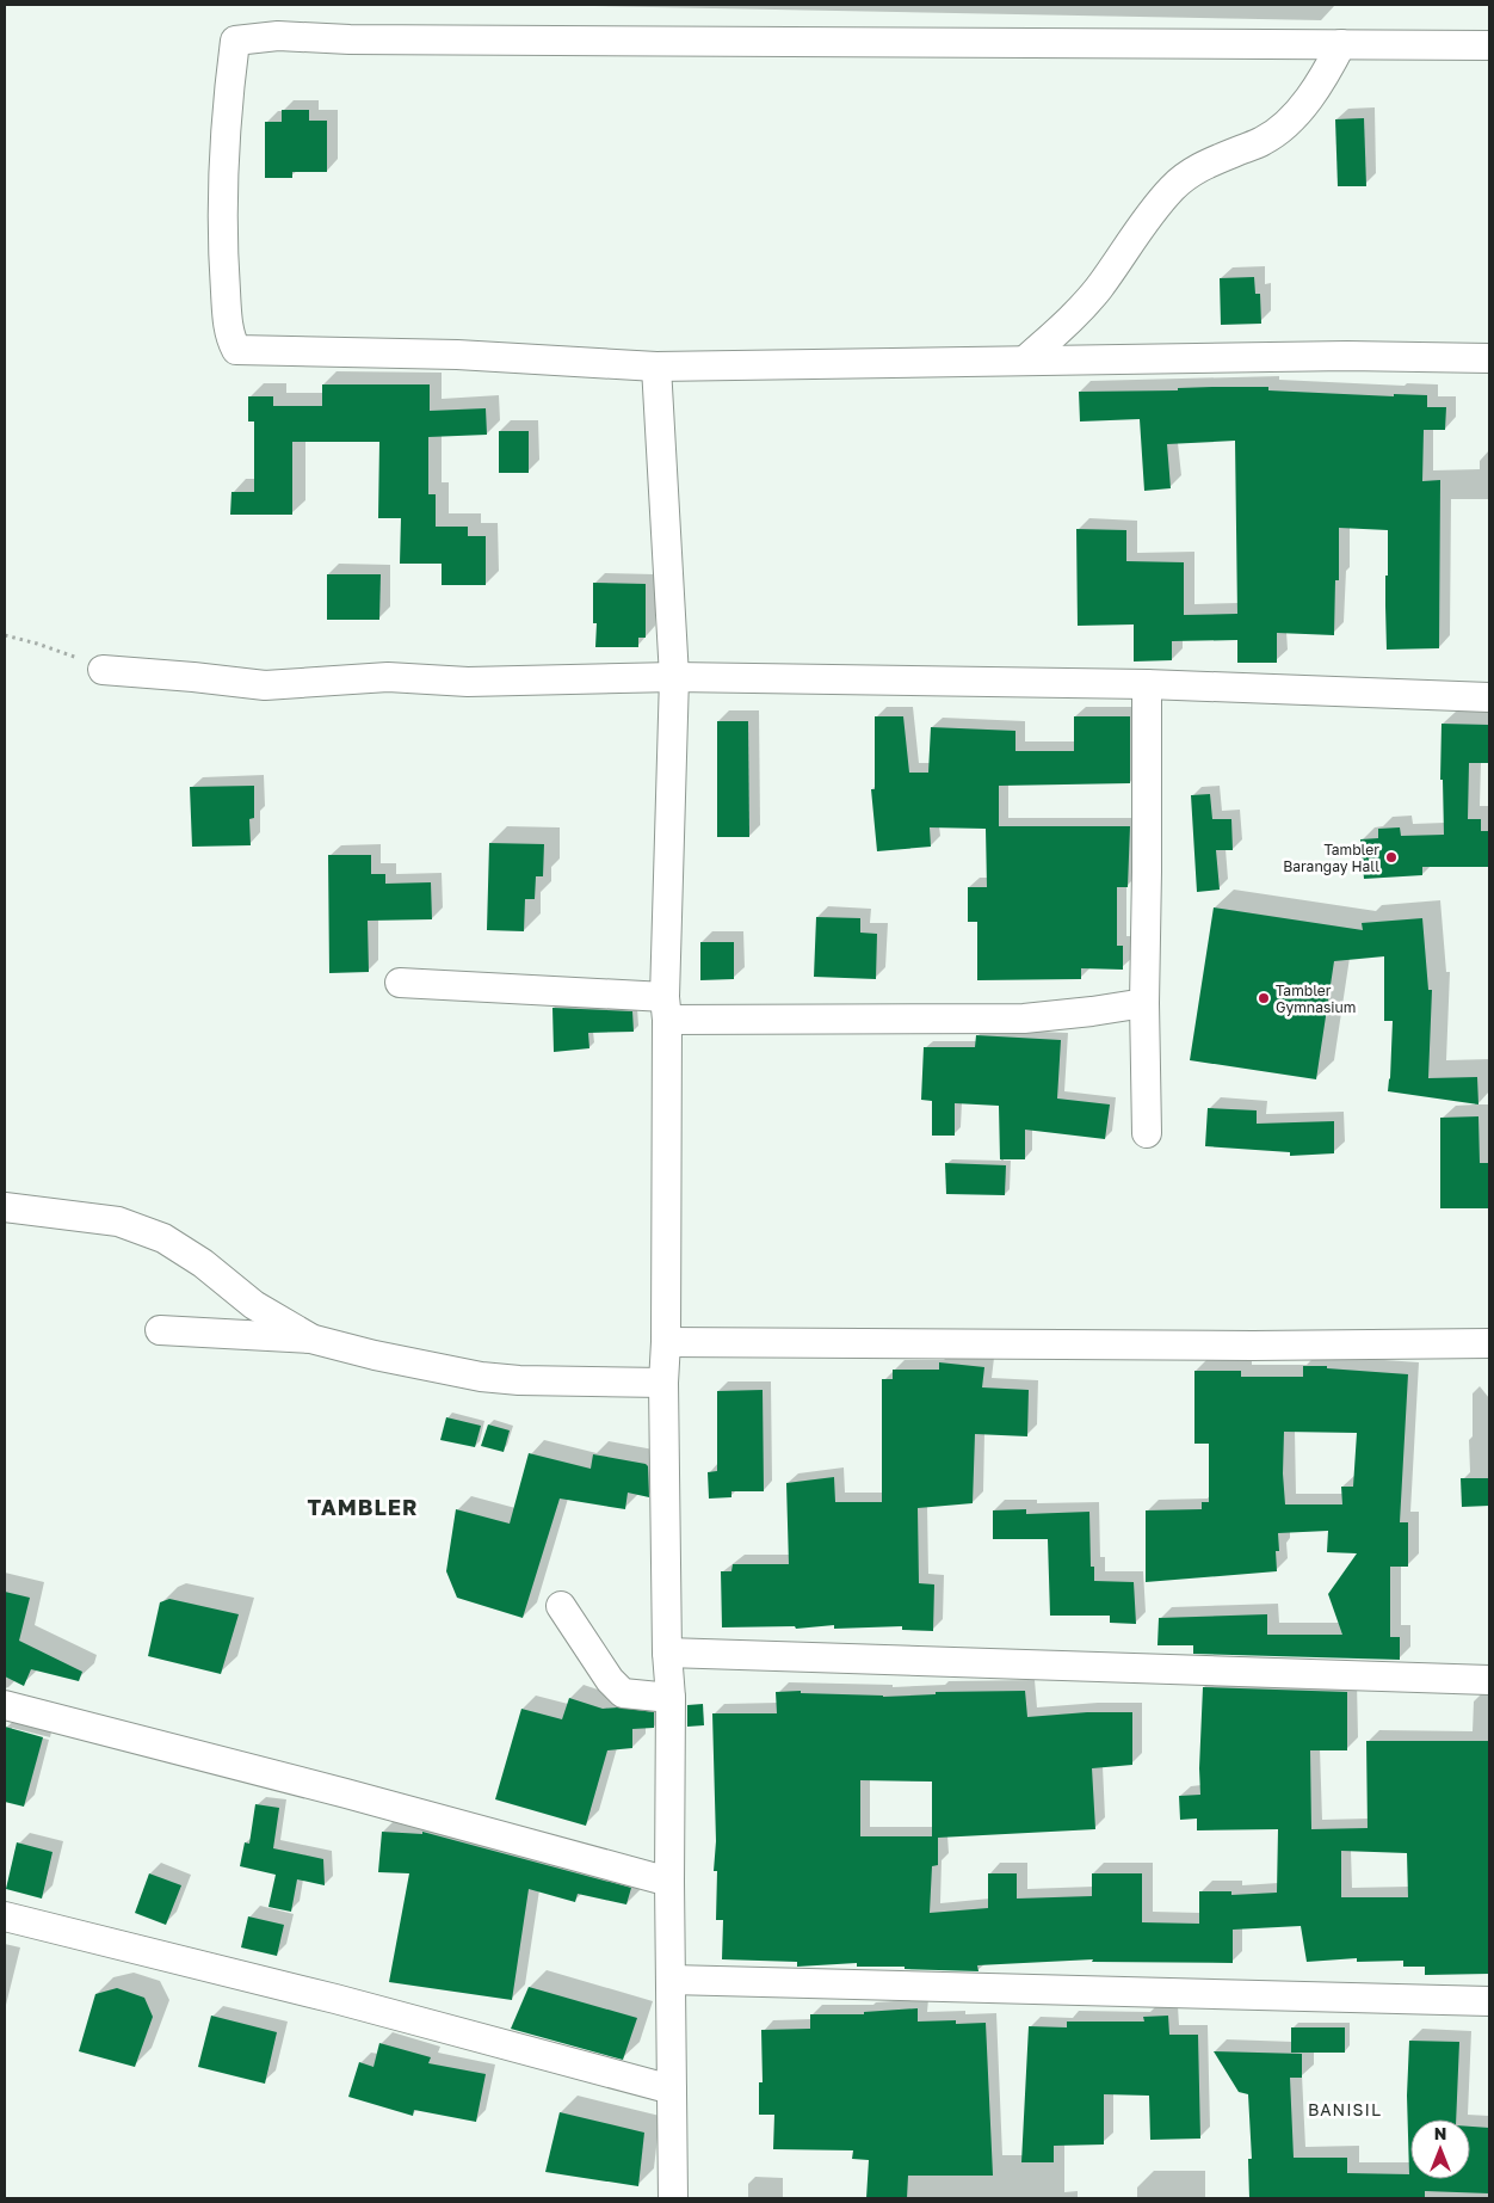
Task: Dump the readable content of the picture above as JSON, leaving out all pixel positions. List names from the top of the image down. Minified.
{"districts":["TAMBLER","BANISIL"],"places":["Tambler Barangay Hall","Tambler Gymnasium"],"north":"top"}
